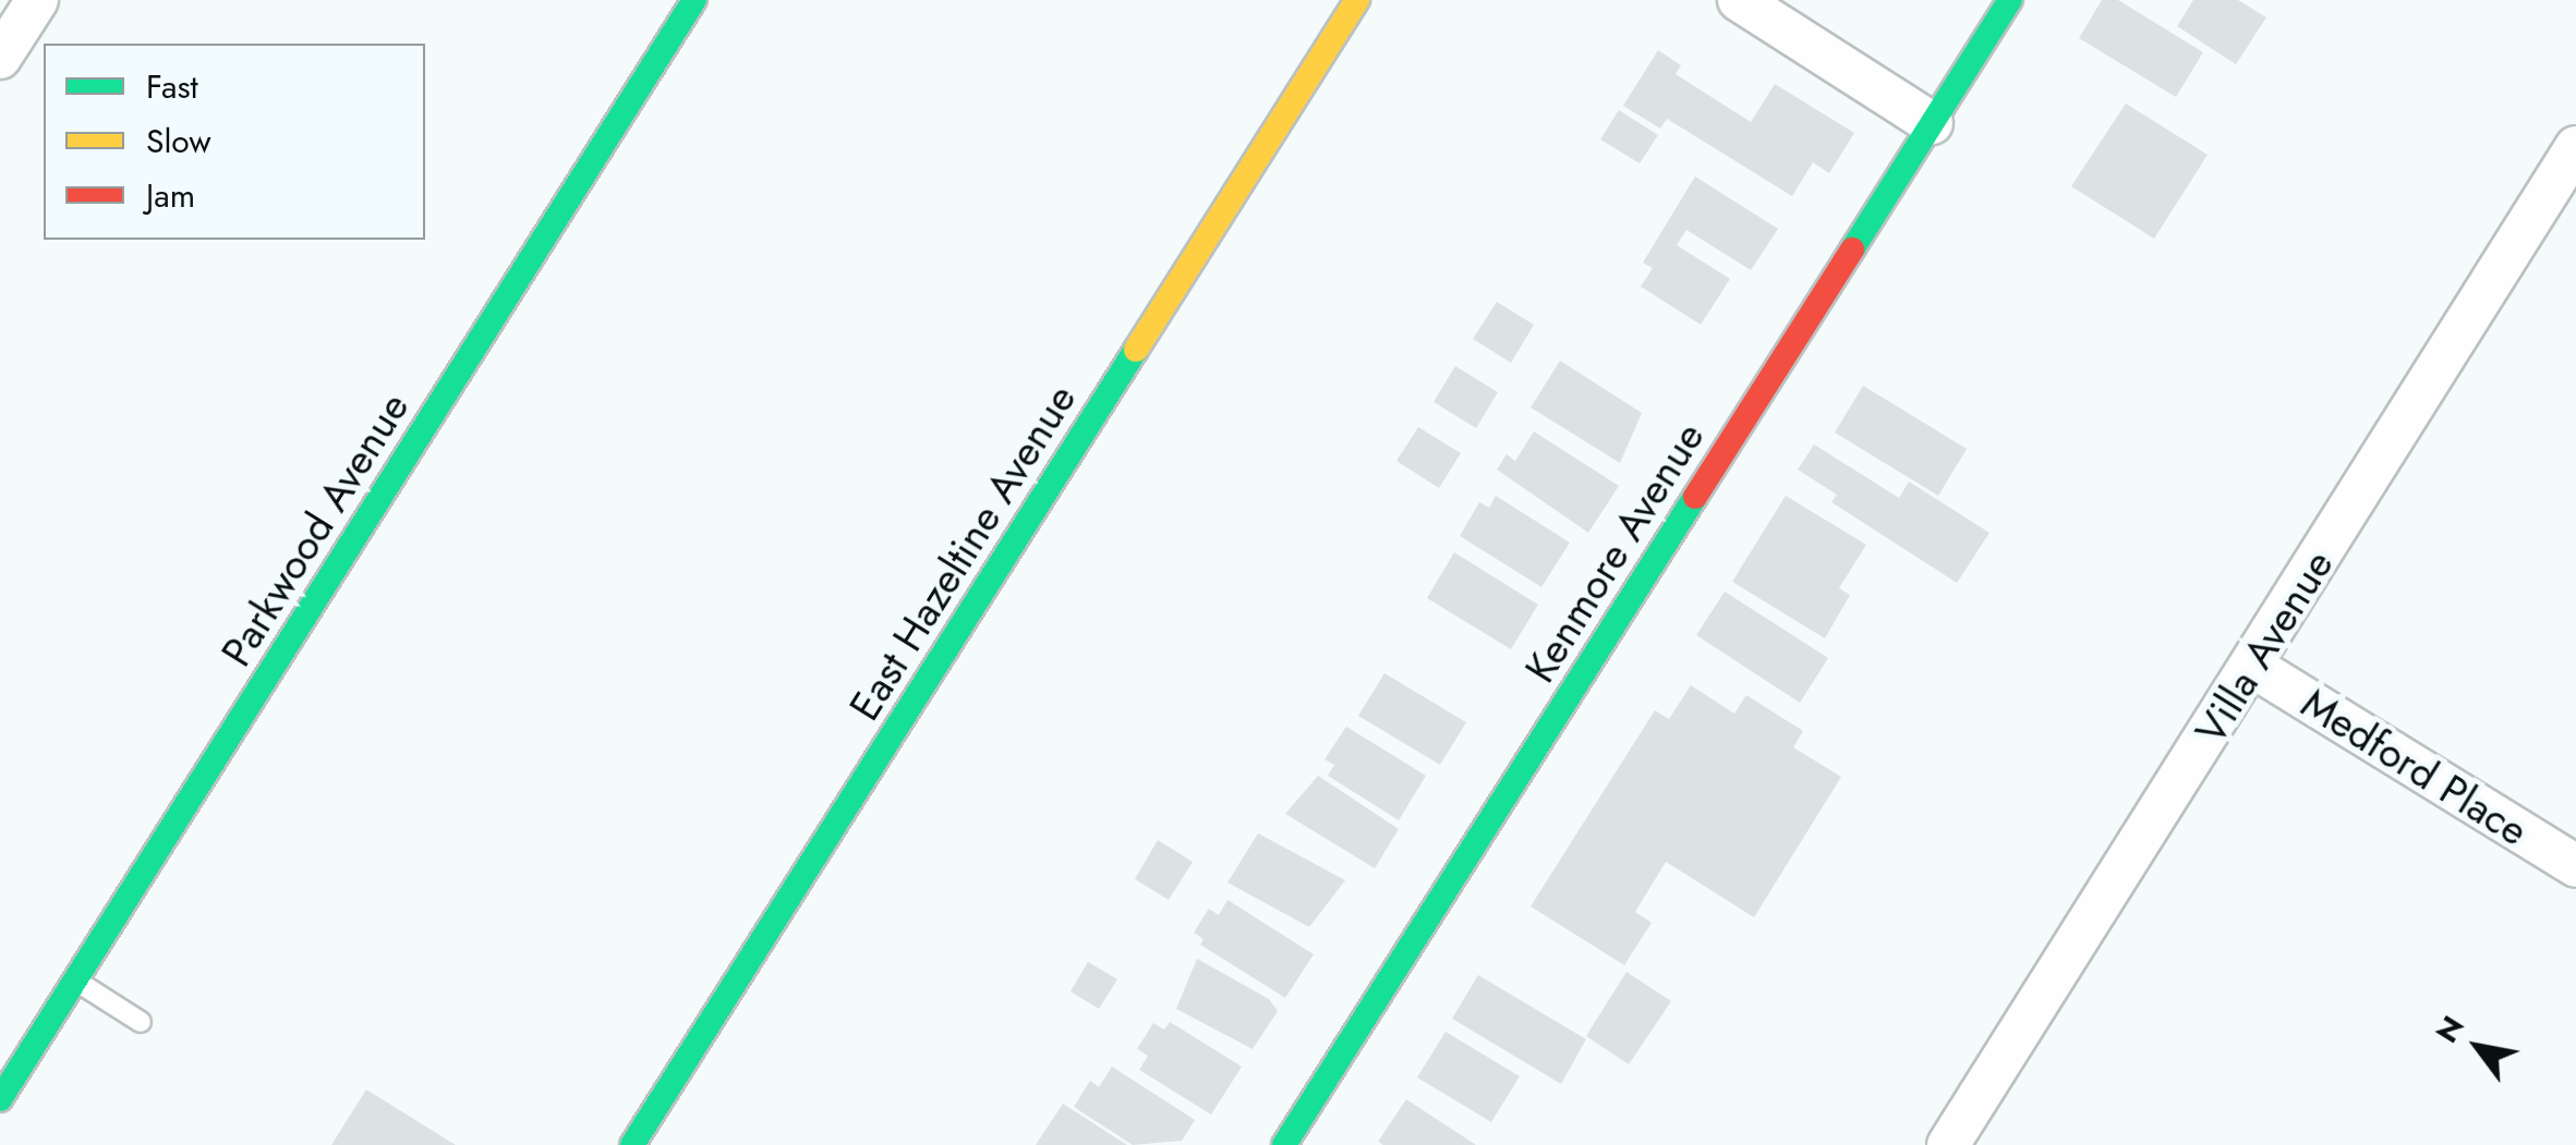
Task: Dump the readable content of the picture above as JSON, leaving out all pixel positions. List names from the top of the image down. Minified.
{"streets":{"street":["Parkwood Avenue","East Hazeltine Avenue","Kenmore Avenue","Villa Avenue","Medford Place"]},"crossings":[["Villa Avenue","Medford Place"]],"legend":["Fast","Slow","Jam"],"north":"top left"}
